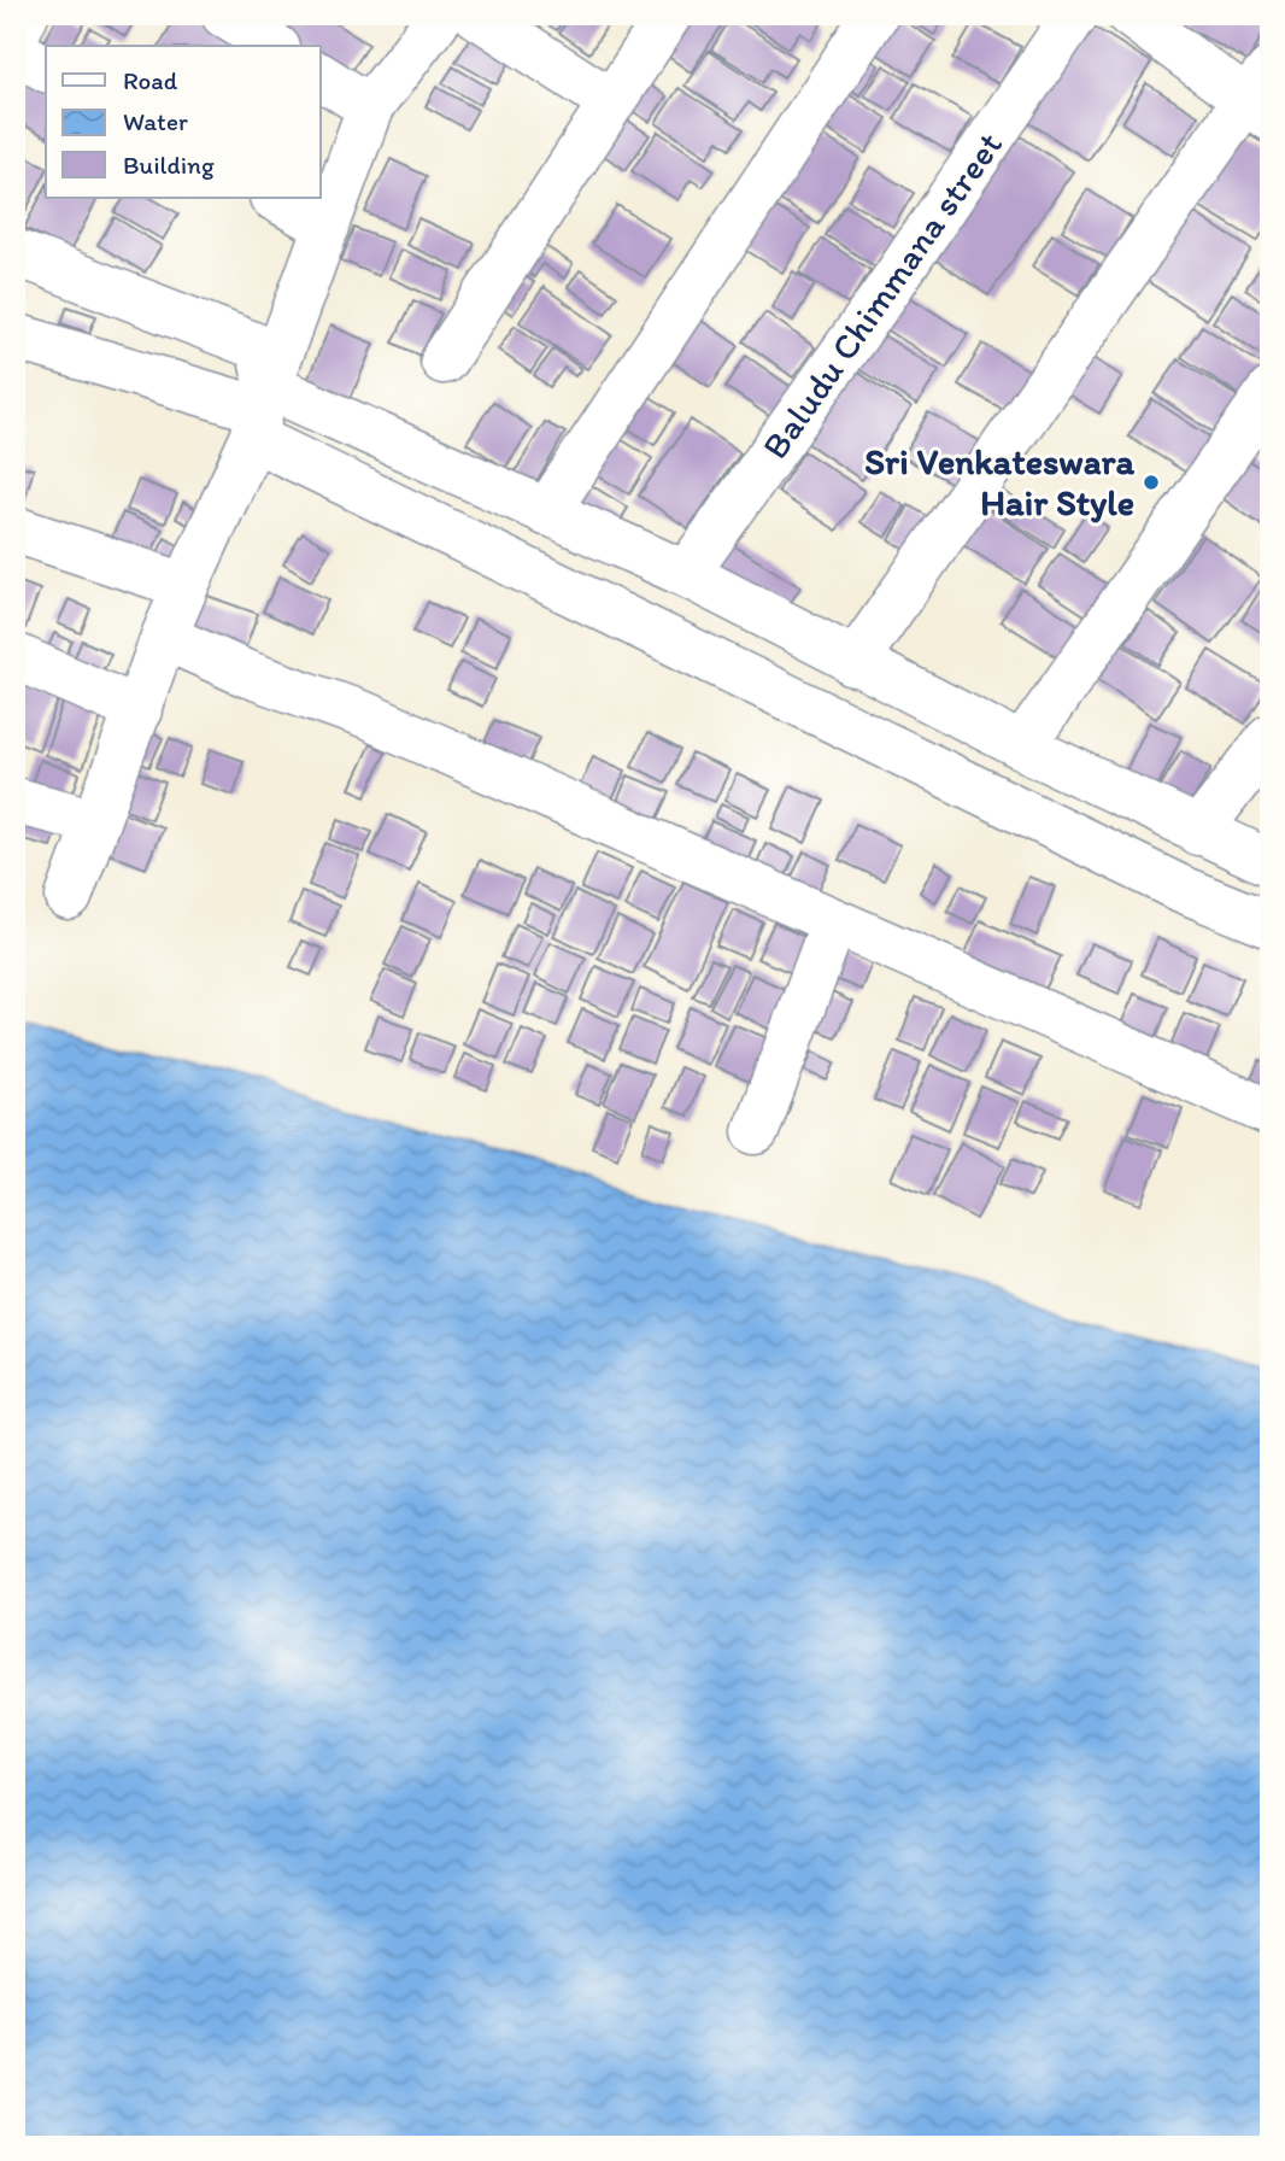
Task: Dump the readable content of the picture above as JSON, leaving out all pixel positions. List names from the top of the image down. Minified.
{"streets":{"street":["Baludu Chimmana street"]},"places":["Sri Venkateswara Hair Style"],"legend":["Road","Water","Building"]}
